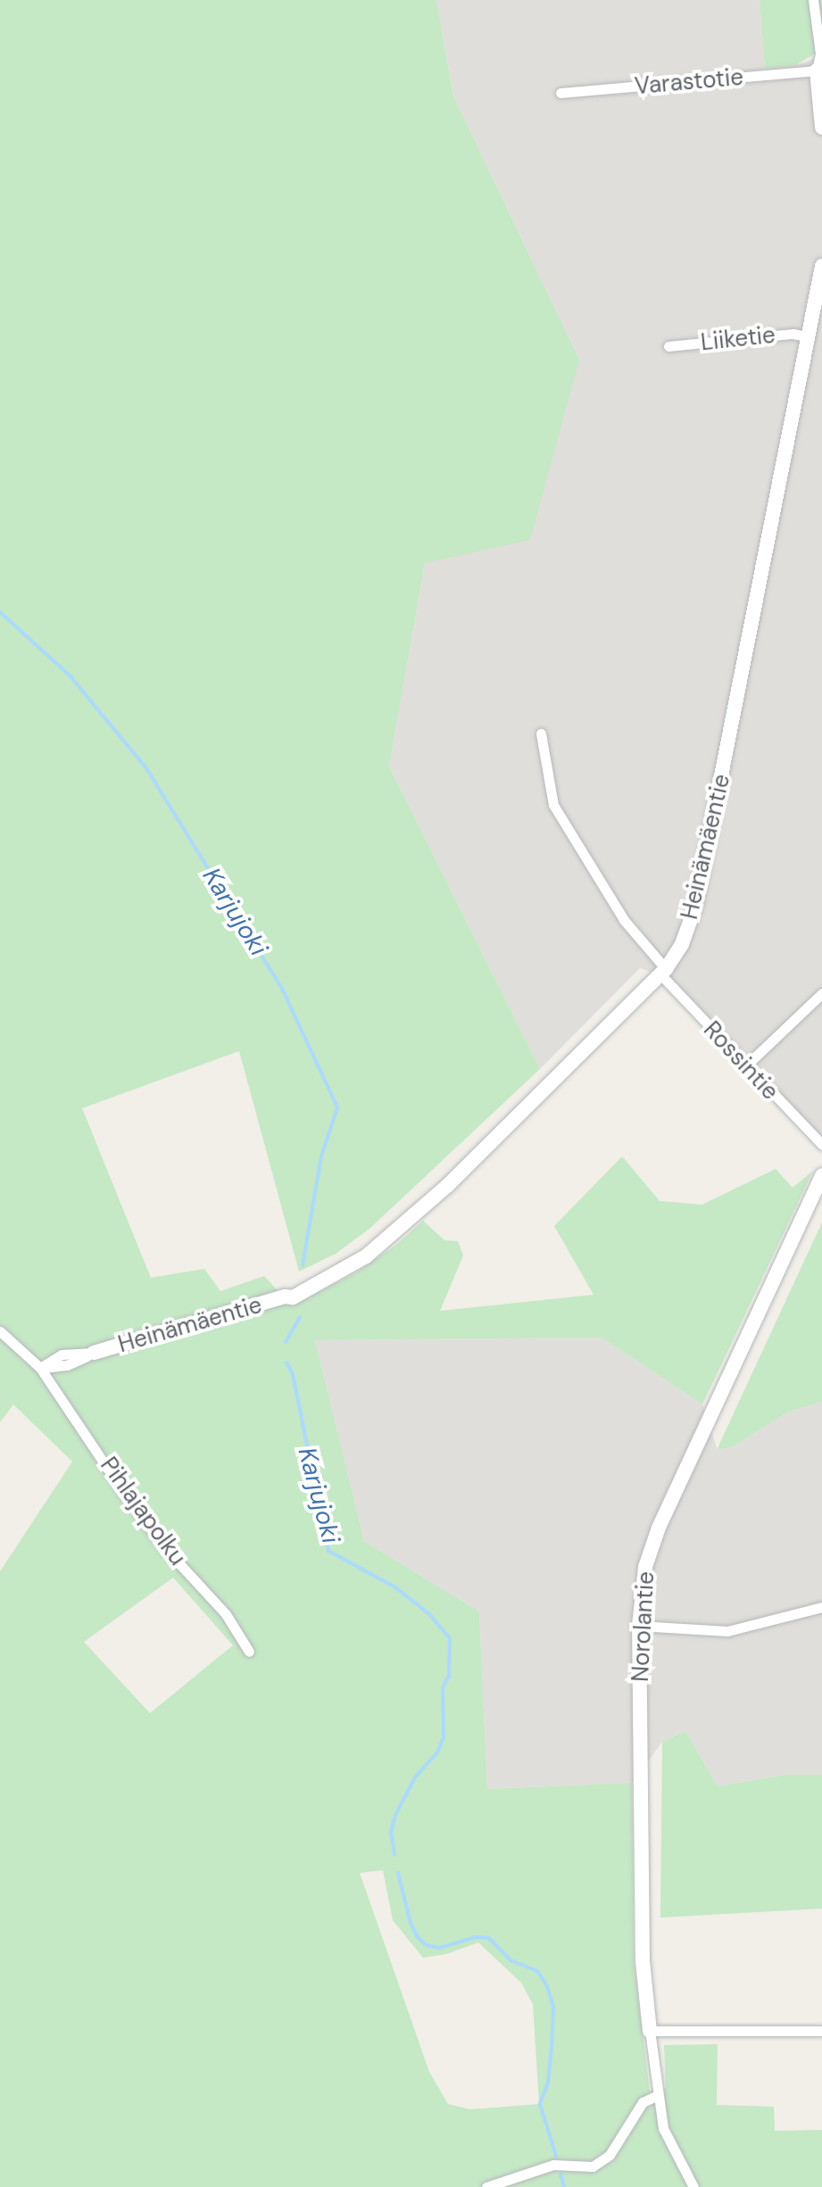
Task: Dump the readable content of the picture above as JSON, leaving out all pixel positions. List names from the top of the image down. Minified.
{"streets":{"street":["Varastotie","Liiketie","Heinämäentie","Rossintie","Pihlajapolku","Norolantie"]},"crossings":[["Liiketie","Heinämäentie"],["Heinämäentie","Rossintie"],["Heinämäentie","Pihlajapolku"]],"water":["Karjujoki"]}
